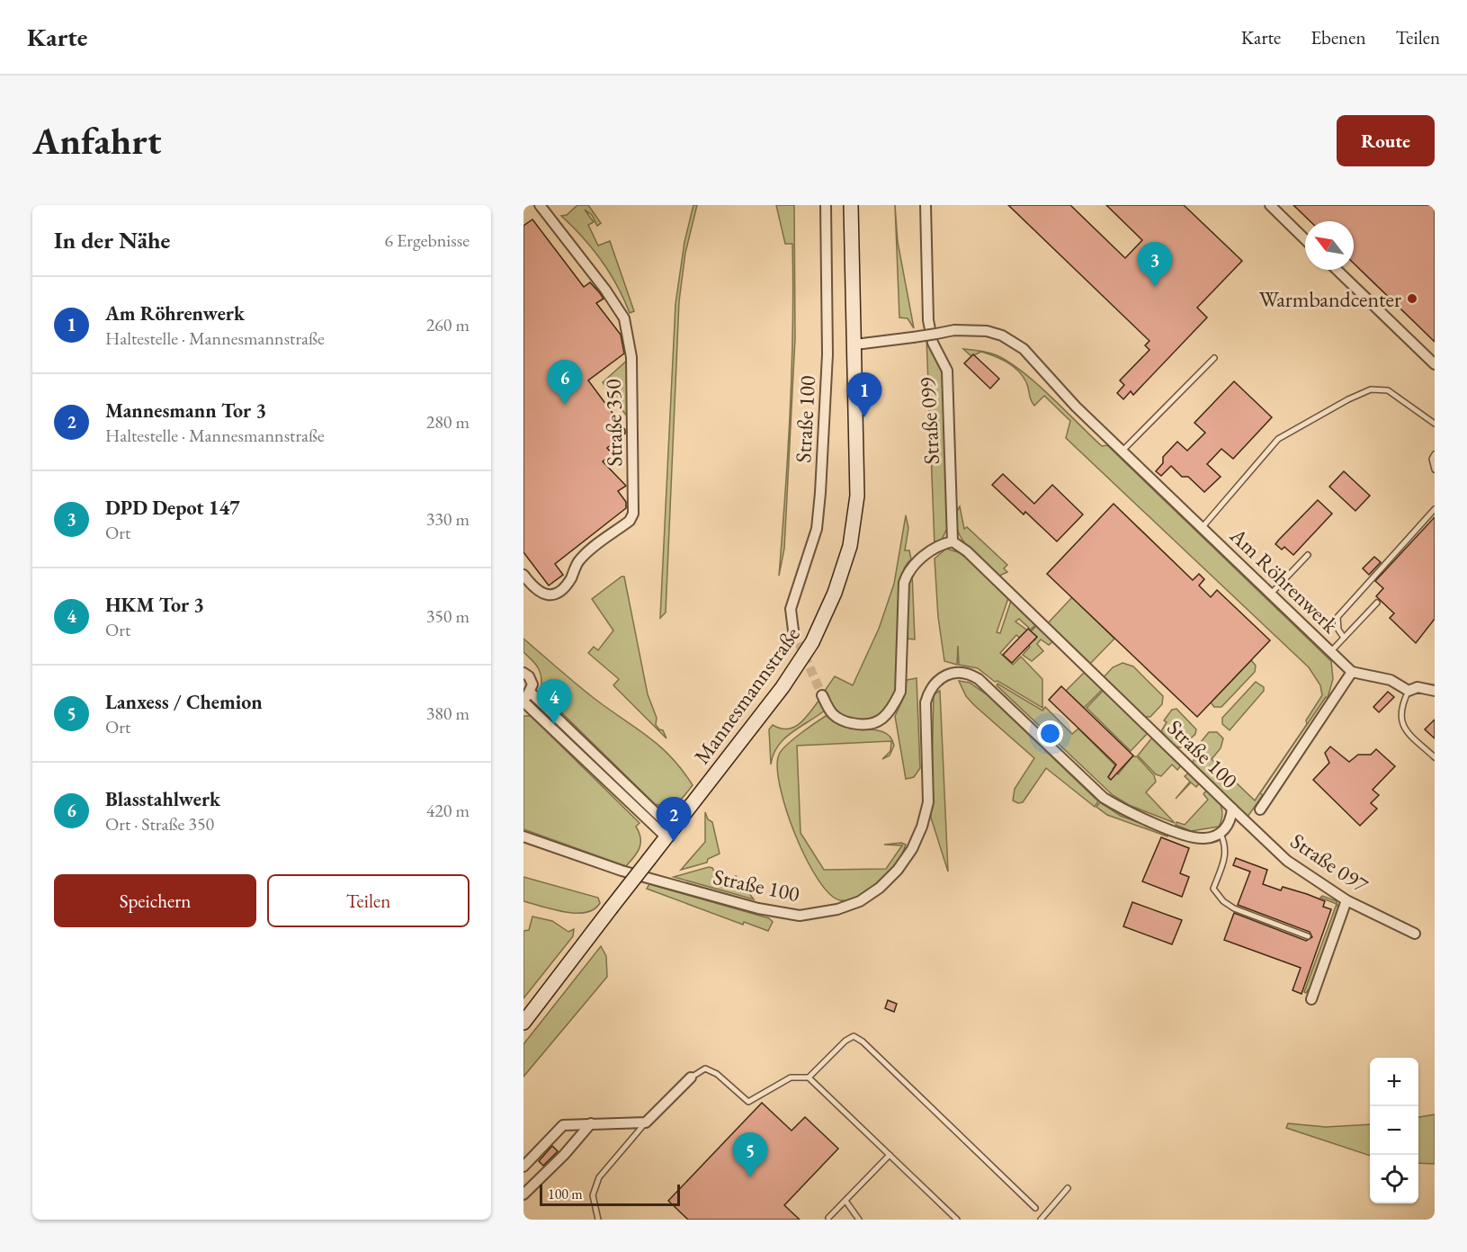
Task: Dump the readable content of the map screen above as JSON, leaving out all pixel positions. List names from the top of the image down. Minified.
{"streets":{"main road":["Mannesmannstraße"],"street":["Straße 100","Straße 099","Straße 350","Am Röhrenwerk","Straße 097"]},"crossings":[["Straße 100","Straße 099"],["Straße 100","Straße 097"],["Am Röhrenwerk","Mannesmannstraße"]],"places":["Warmbandcenter"],"scale_bar":"100 m","north":"top left","page":{"header":"Karte","nav":["Karte","Ebenen","Teilen"],"buttons":["Route",["Speichern","Teilen"]],"title":"Anfahrt","heading":["In der Nähe","6 Ergebnisse"],"pins":["3","6","1","4","2","5"],"list":[{"mark":"1","name":"Am Röhrenwerk","note":"Haltestelle · Mannesmannstraße","value":"260 m"},{"mark":"2","name":"Mannesmann Tor 3","note":"Haltestelle · Mannesmannstraße","value":"280 m"},{"mark":"3","name":"DPD Depot 147","note":"Ort","value":"330 m"},{"mark":"4","name":"HKM Tor 3","note":"Ort","value":"350 m"},{"mark":"5","name":"Lanxess / Chemion","note":"Ort","value":"380 m"},{"mark":"6","name":"Blasstahlwerk","note":"Ort · Straße 350","value":"420 m"}],"map_buttons":["+","−"],"scale":"100 m"}}
